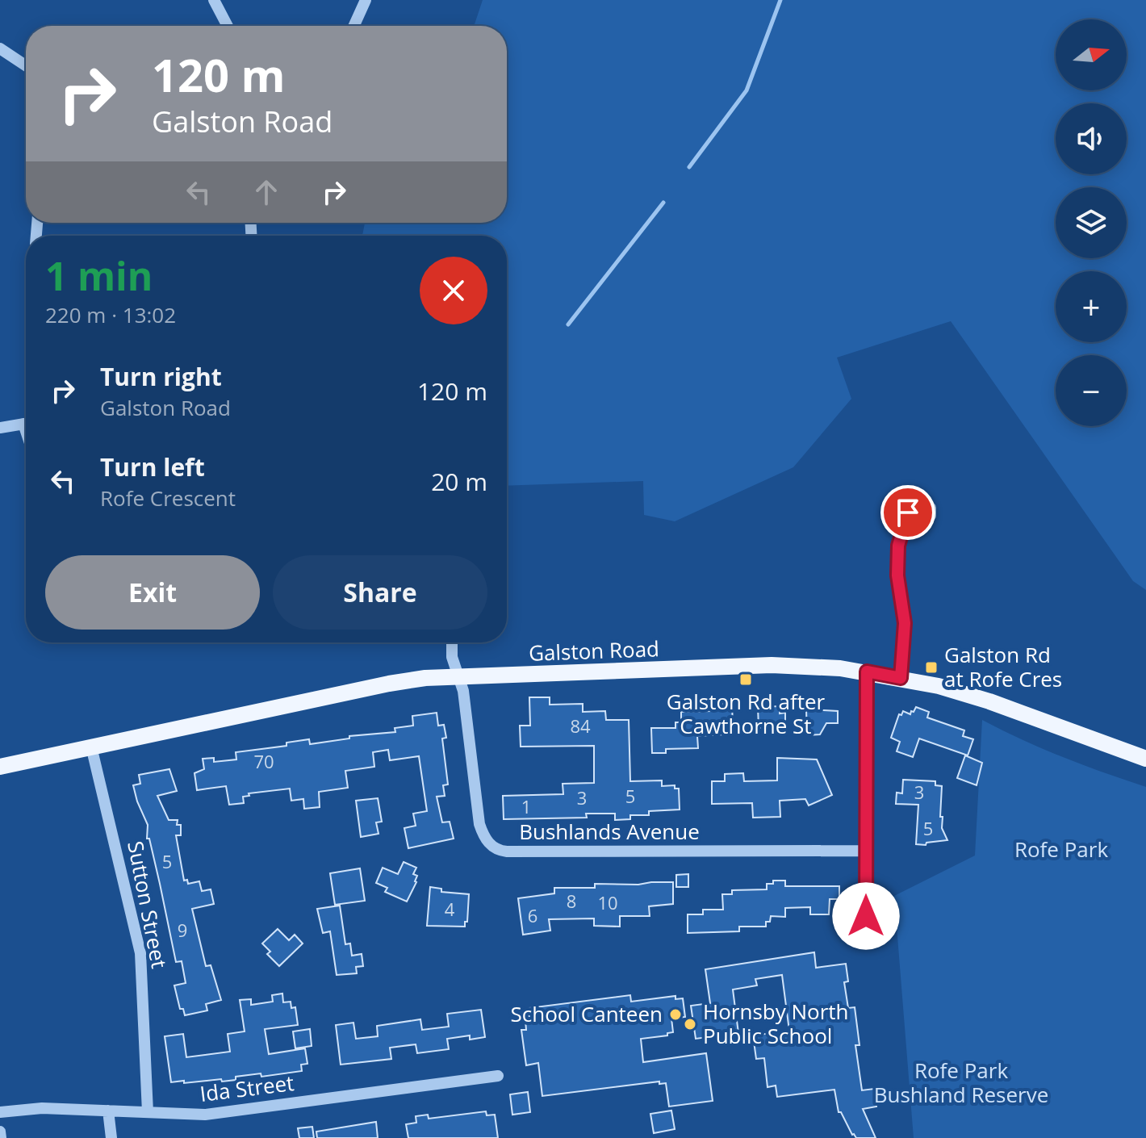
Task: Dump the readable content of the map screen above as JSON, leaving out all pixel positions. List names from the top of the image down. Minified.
{"streets":{"main road":["Galston Road"],"street":["Bushlands Avenue","Sutton Street","Ida Street"]},"crossings":[["Galston Road","Bushlands Avenue"],["Galston Road","Sutton Street"],["Sutton Street","Ida Street"]],"parks":["Rofe Park","Rofe Park Bushland Reserve"],"places":{"transit":["Galston Rd at Rofe Cres","Galston Rd after Cawthorne St"],"other":["School Canteen","Hornsby North Public School"]},"house_numbers":["84","70","3","5","3","1","5","5","8","10","4","6","9"],"north":"right","page":{"map_buttons":["+","−"],"turn":["120 m","Galston Road"],"heading":["1 min","220 m · 13:02"],"list":[{"name":"Turn right","note":"Galston Road","value":"120 m"},{"name":"Turn left","note":"Rofe Crescent","value":"20 m"}],"buttons":["Exit","Share"]}}
